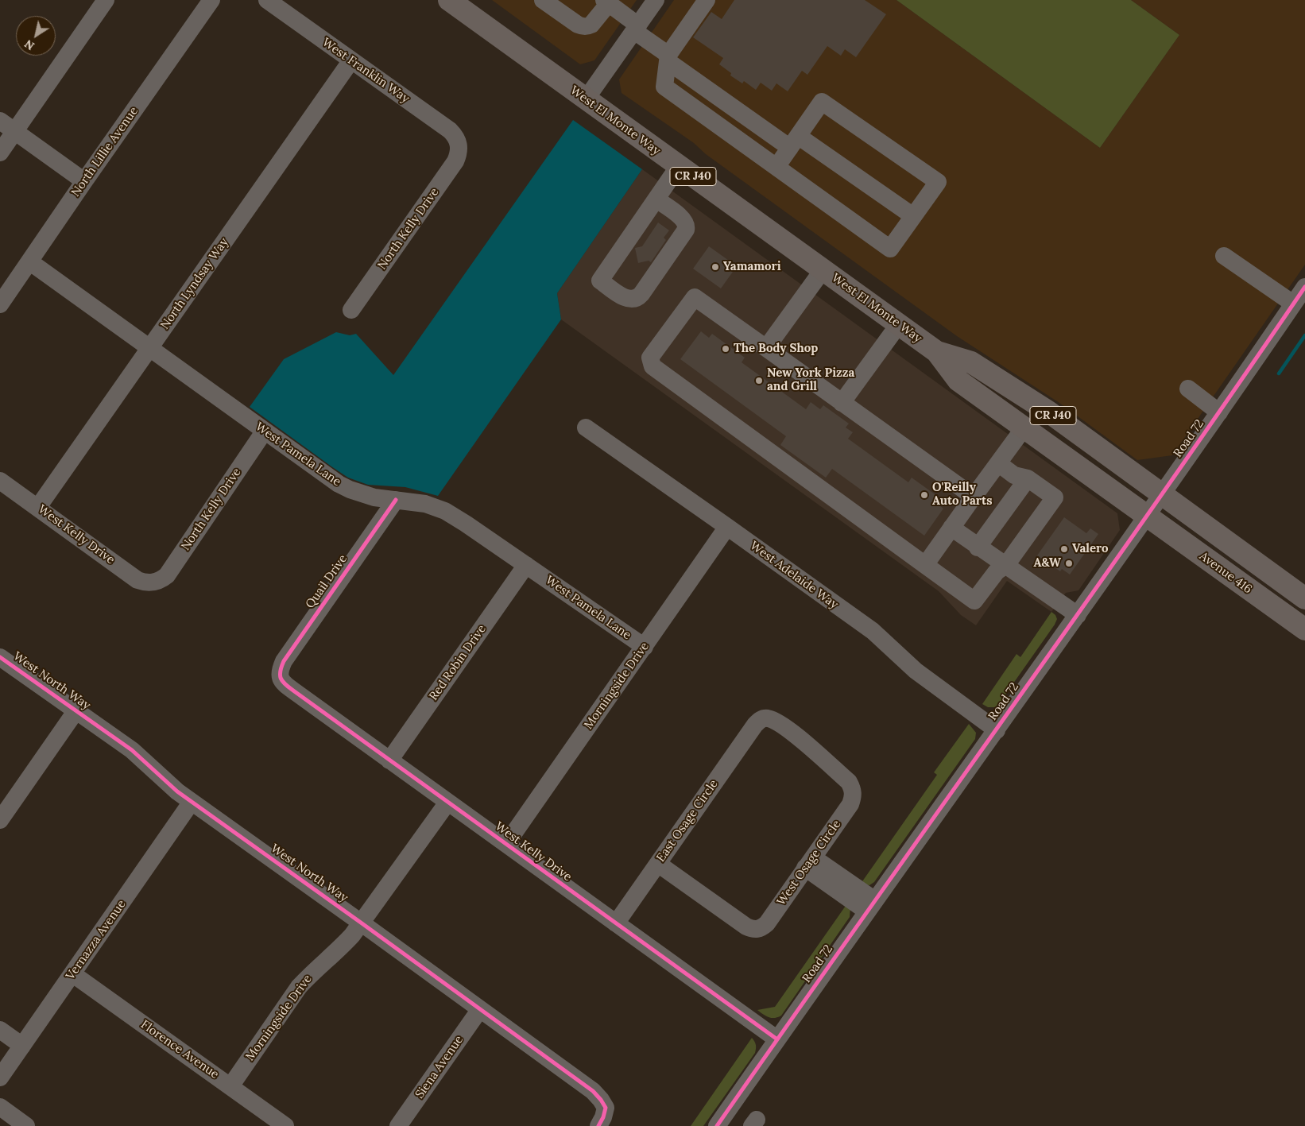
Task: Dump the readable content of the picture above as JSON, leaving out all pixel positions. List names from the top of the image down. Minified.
{"streets":{"main road":["West El Monte Way","CR J40","Avenue 416"],"street":["West Franklin Way","North Lillie Avenue","North Kelly Drive","North Lyndsay Way","Road 72","West Pamela Lane","West Kelly Drive","West Adelaide Way","Quail Drive","Red Robin Drive","West North Way","Morningside Drive","East Osage Circle","West Osage Circle","Vernazza Avenue","Florence Avenue","Siena Avenue"]},"crossings":[["West Franklin Way","North Kelly Drive"],["West Franklin Way","North Lyndsay Way"],["West El Monte Way","CR J40"],["West El Monte Way","Road 72"],["West El Monte Way","Avenue 416"],["North Lillie Avenue","West Pamela Lane"],["CR J40","Road 72"],["North Kelly Drive","West Pamela Lane"],["North Kelly Drive","West Kelly Drive"],["North Lyndsay Way","West Pamela Lane"],["North Lyndsay Way","West Kelly Drive"],["Road 72","West Kelly Drive"],["Road 72","Avenue 416"],["Road 72","West Adelaide Way"],["West Pamela Lane","Quail Drive"],["West Pamela Lane","Red Robin Drive"],["West Pamela Lane","Morningside Drive"],["West Kelly Drive","Quail Drive"],["West Kelly Drive","Red Robin Drive"],["West Kelly Drive","Morningside Drive"],["West Kelly Drive","East Osage Circle"],["West Adelaide Way","Morningside Drive"],["West North Way","Morningside Drive"],["West North Way","Vernazza Avenue"],["West North Way","Siena Avenue"],["Morningside Drive","Florence Avenue"],["East Osage Circle","West Osage Circle"],["Vernazza Avenue","Florence Avenue"]],"places":["Yamamori","The Body Shop","New York Pizza and Grill","O'Reilly Auto Parts","Valero","A&W"],"north":"bottom left"}
